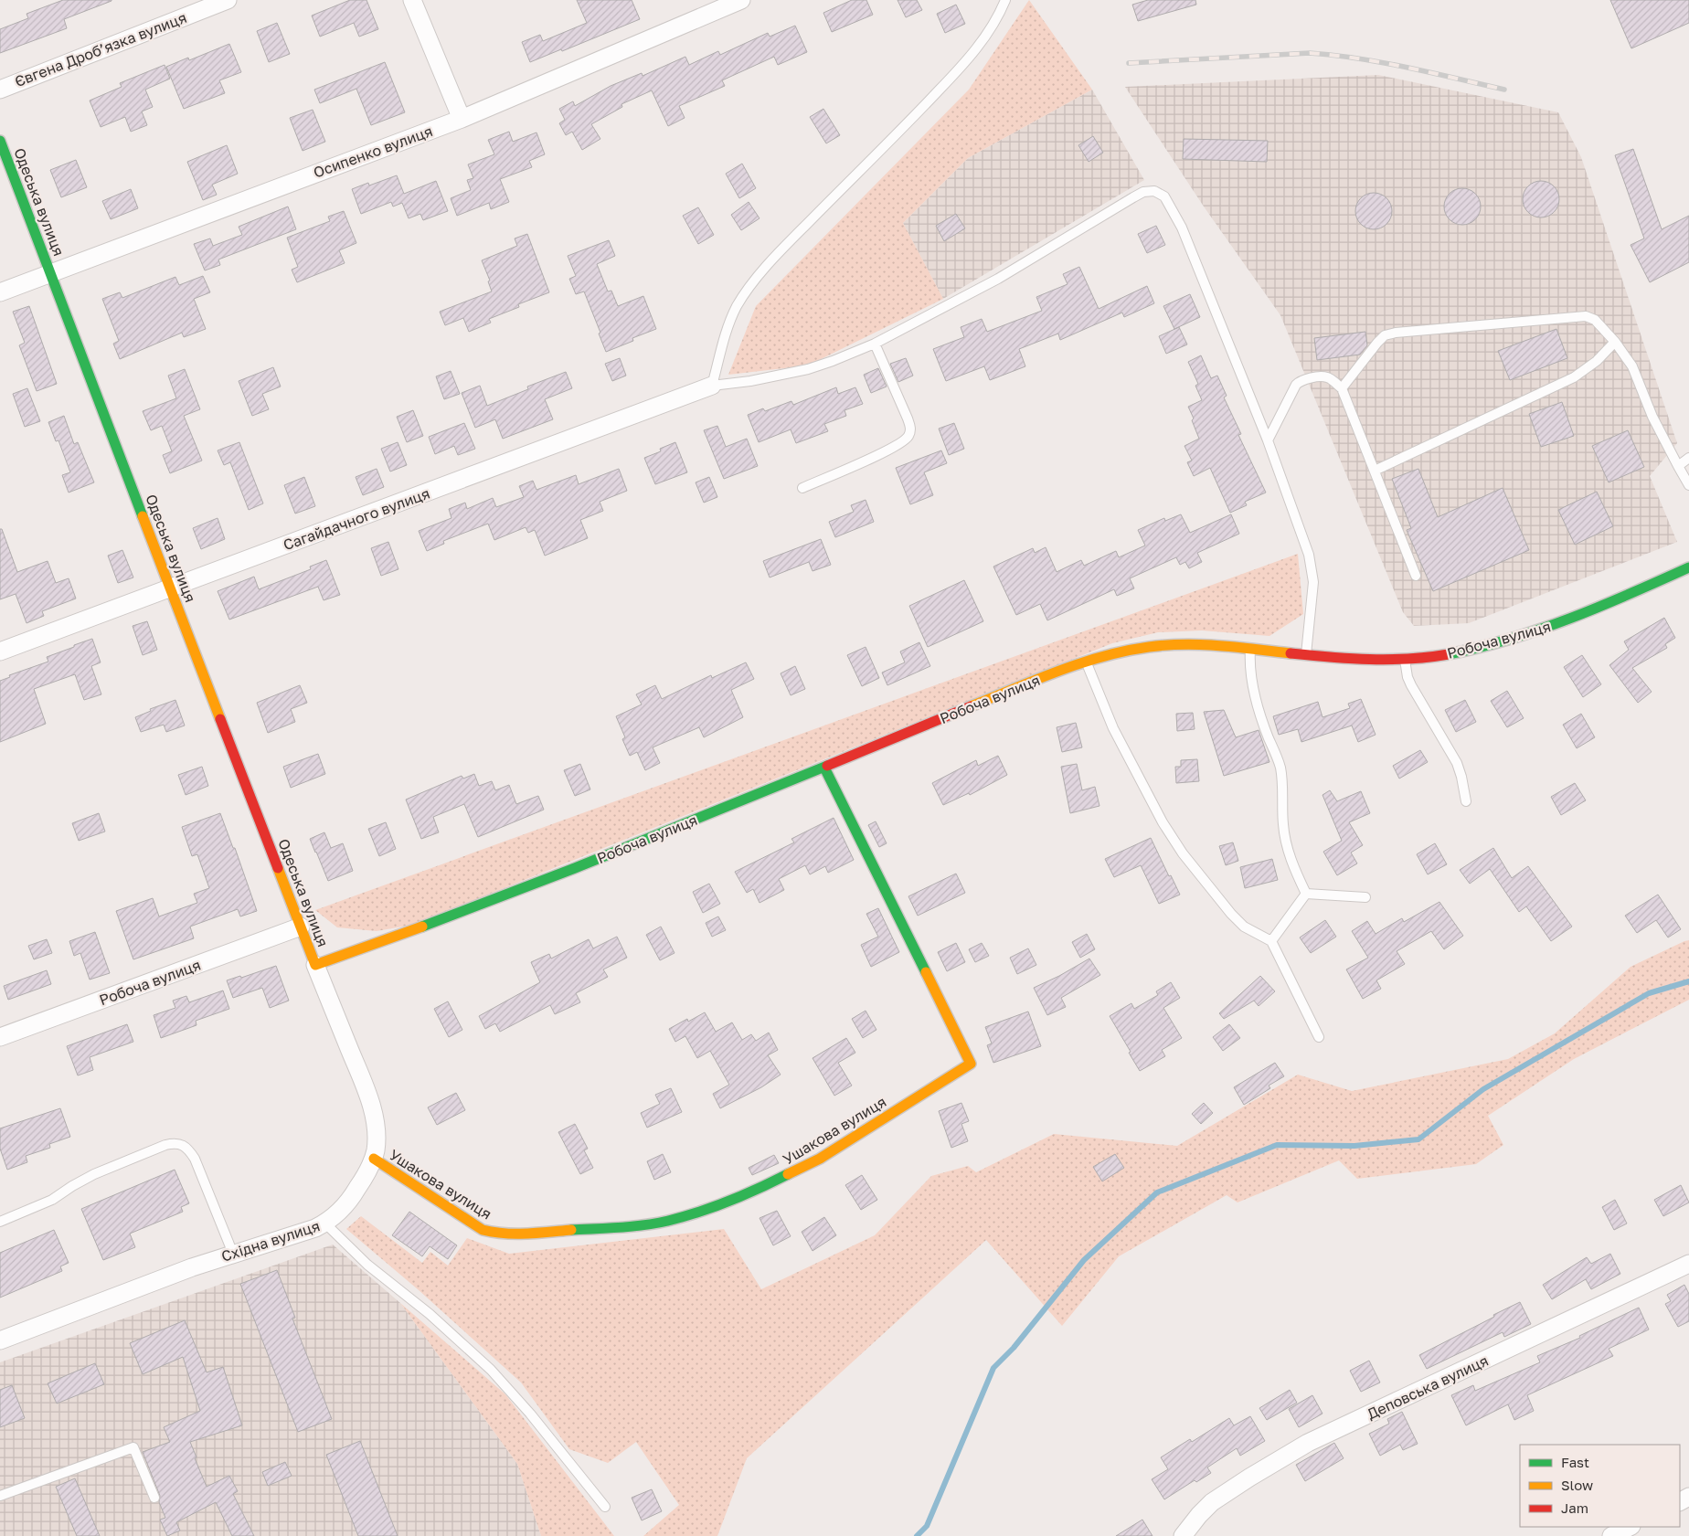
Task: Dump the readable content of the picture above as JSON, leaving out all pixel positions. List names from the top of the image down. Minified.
{"streets":{"street":["Євгена Дроб’язка вулиця","Осипенко вулиця","Одеська вулиця","Сагайдачного вулиця","Робоча вулиця","Ушакова вулиця","Східна вулиця","Деповська вулиця"]},"crossings":[["Осипенко вулиця","Одеська вулиця"],["Одеська вулиця","Сагайдачного вулиця"],["Одеська вулиця","Робоча вулиця"],["Одеська вулиця","Східна вулиця"],["Робоча вулиця","Ушакова вулиця"],["Робоча вулиця","Східна вулиця"],["Ушакова вулиця","Східна вулиця"]],"legend":["Fast","Slow","Jam"]}
